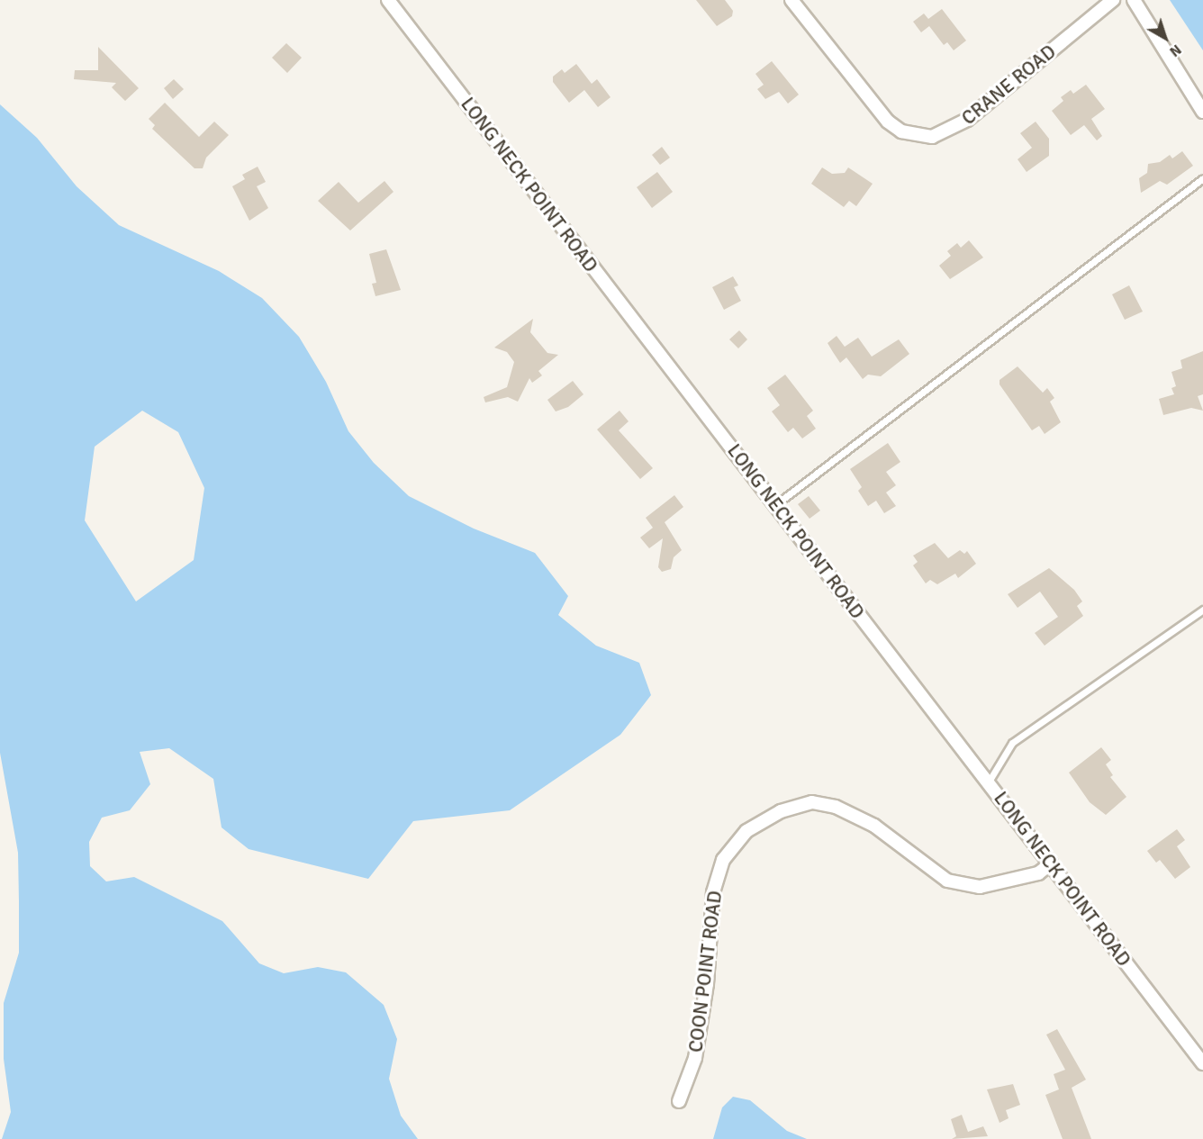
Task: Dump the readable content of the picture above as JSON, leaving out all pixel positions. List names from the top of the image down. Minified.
{"streets":{"street":["CRANE ROAD","LONG NECK POINT ROAD","COON POINT ROAD"]},"crossings":[["LONG NECK POINT ROAD","COON POINT ROAD"]],"north":"bottom right"}
